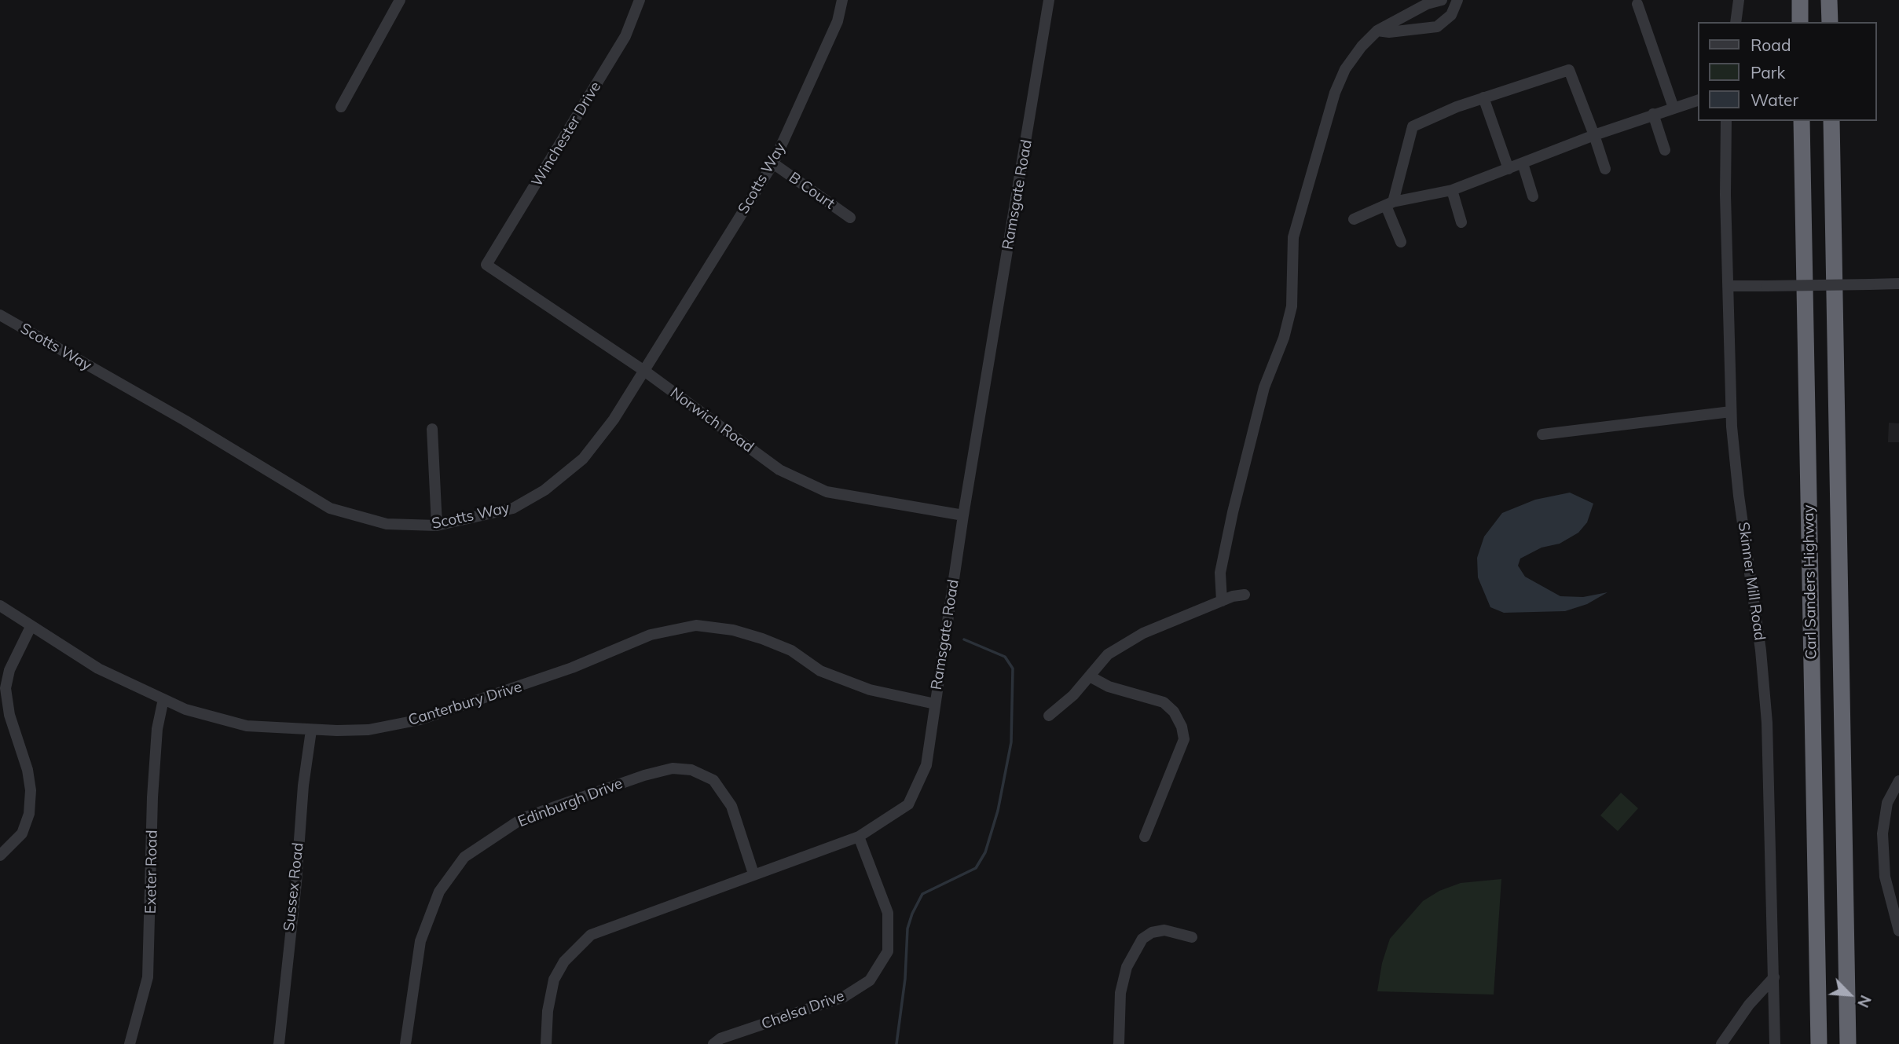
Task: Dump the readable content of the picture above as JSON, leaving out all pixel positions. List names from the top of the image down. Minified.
{"streets":{"highway":["Carl Sanders Highway"],"street":["Winchester Drive","Scotts Way","B Court","Ramsgate Road","Norwich Road","Skinner Mill Road","Canterbury Drive","Edinburgh Drive","Exeter Road","Sussex Road","Chelsa Drive"]},"crossings":[["Winchester Drive","Norwich Road"],["Scotts Way","B Court"],["Scotts Way","Norwich Road"],["Ramsgate Road","Norwich Road"],["Ramsgate Road","Canterbury Drive"],["Ramsgate Road","Edinburgh Drive"],["Ramsgate Road","Chelsa Drive"],["Canterbury Drive","Exeter Road"],["Canterbury Drive","Sussex Road"]],"legend":["Road","Park","Water"],"north":"bottom right"}
